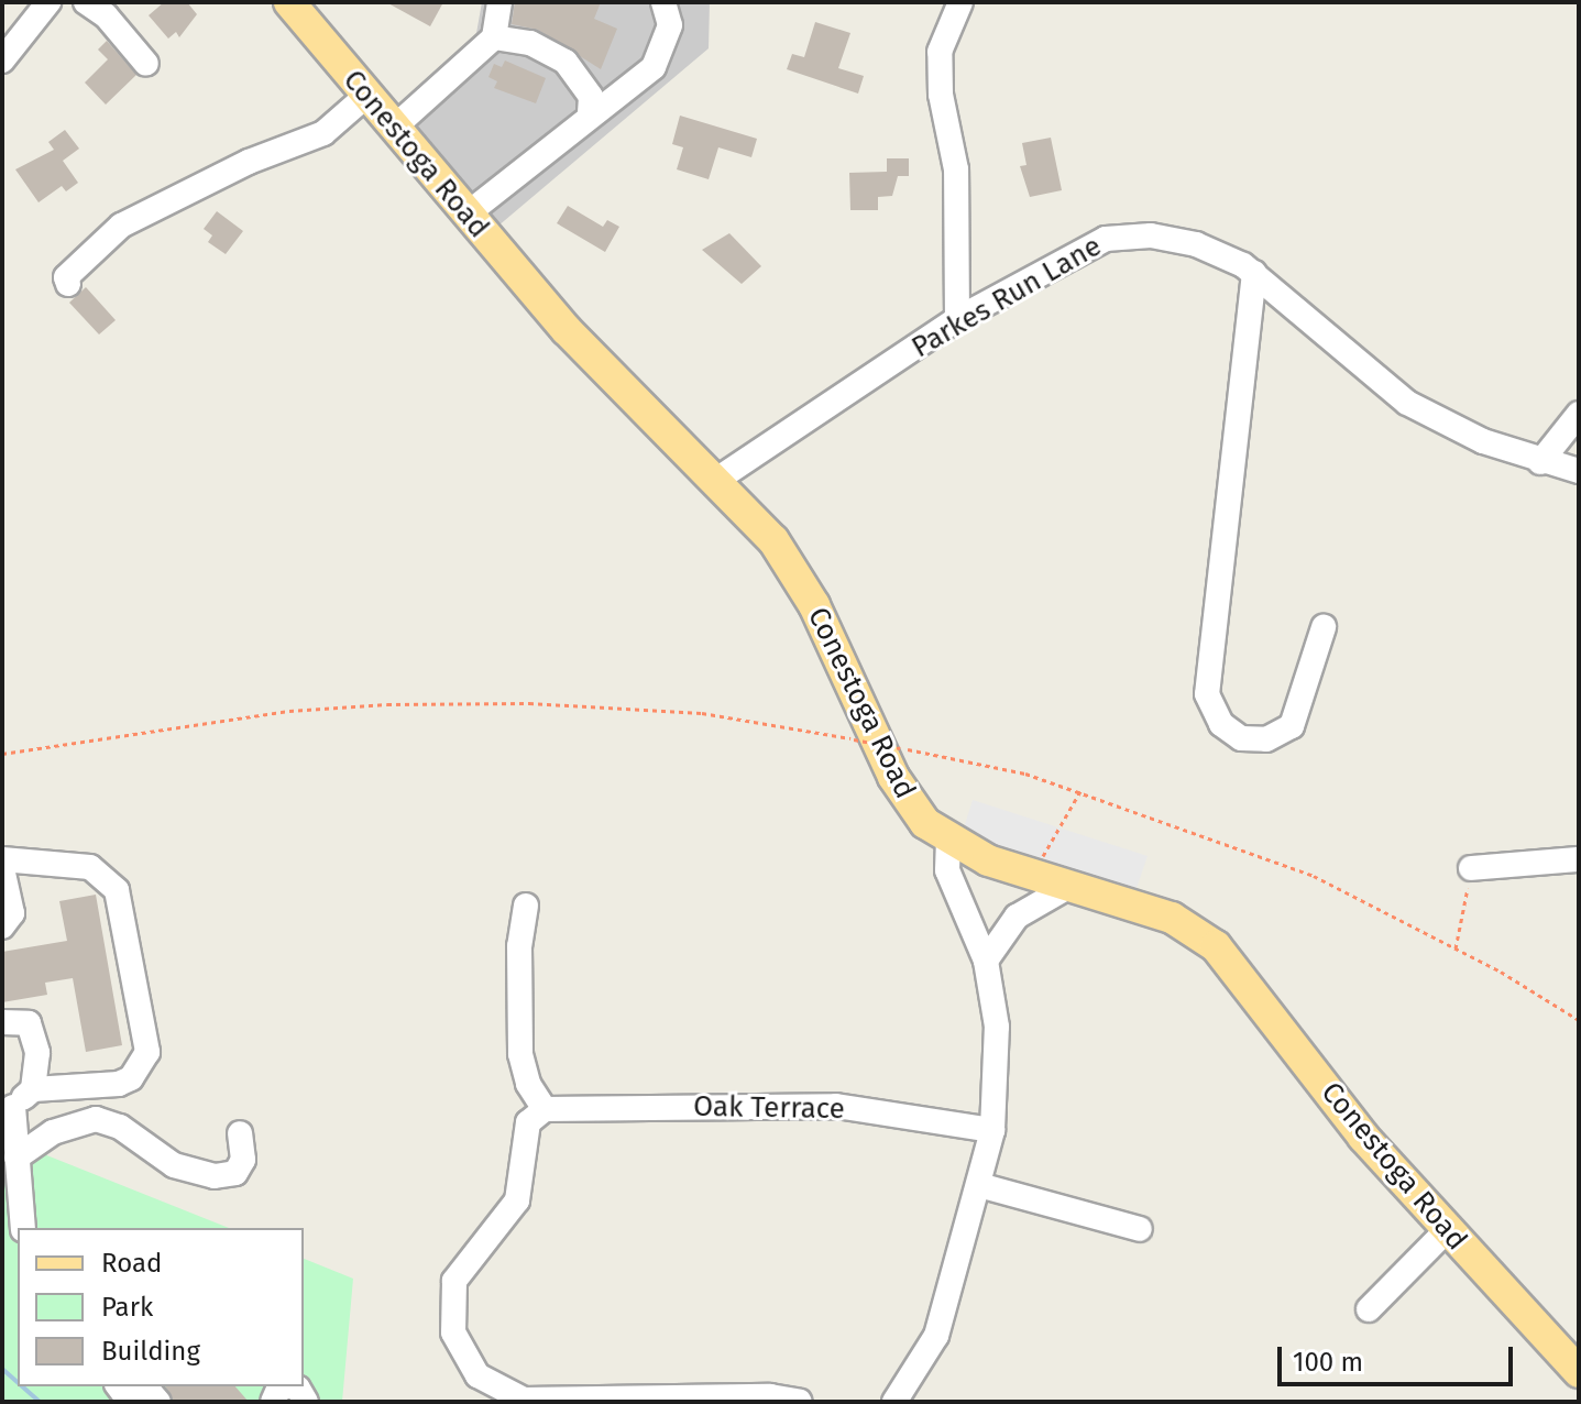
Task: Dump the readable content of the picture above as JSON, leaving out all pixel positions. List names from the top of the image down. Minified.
{"streets":{"main road":["Conestoga Road"],"street":["Parkes Run Lane","Oak Terrace"]},"crossings":[["Conestoga Road","Parkes Run Lane"]],"legend":["Road","Park","Building"],"scale_bar":"100 m"}
